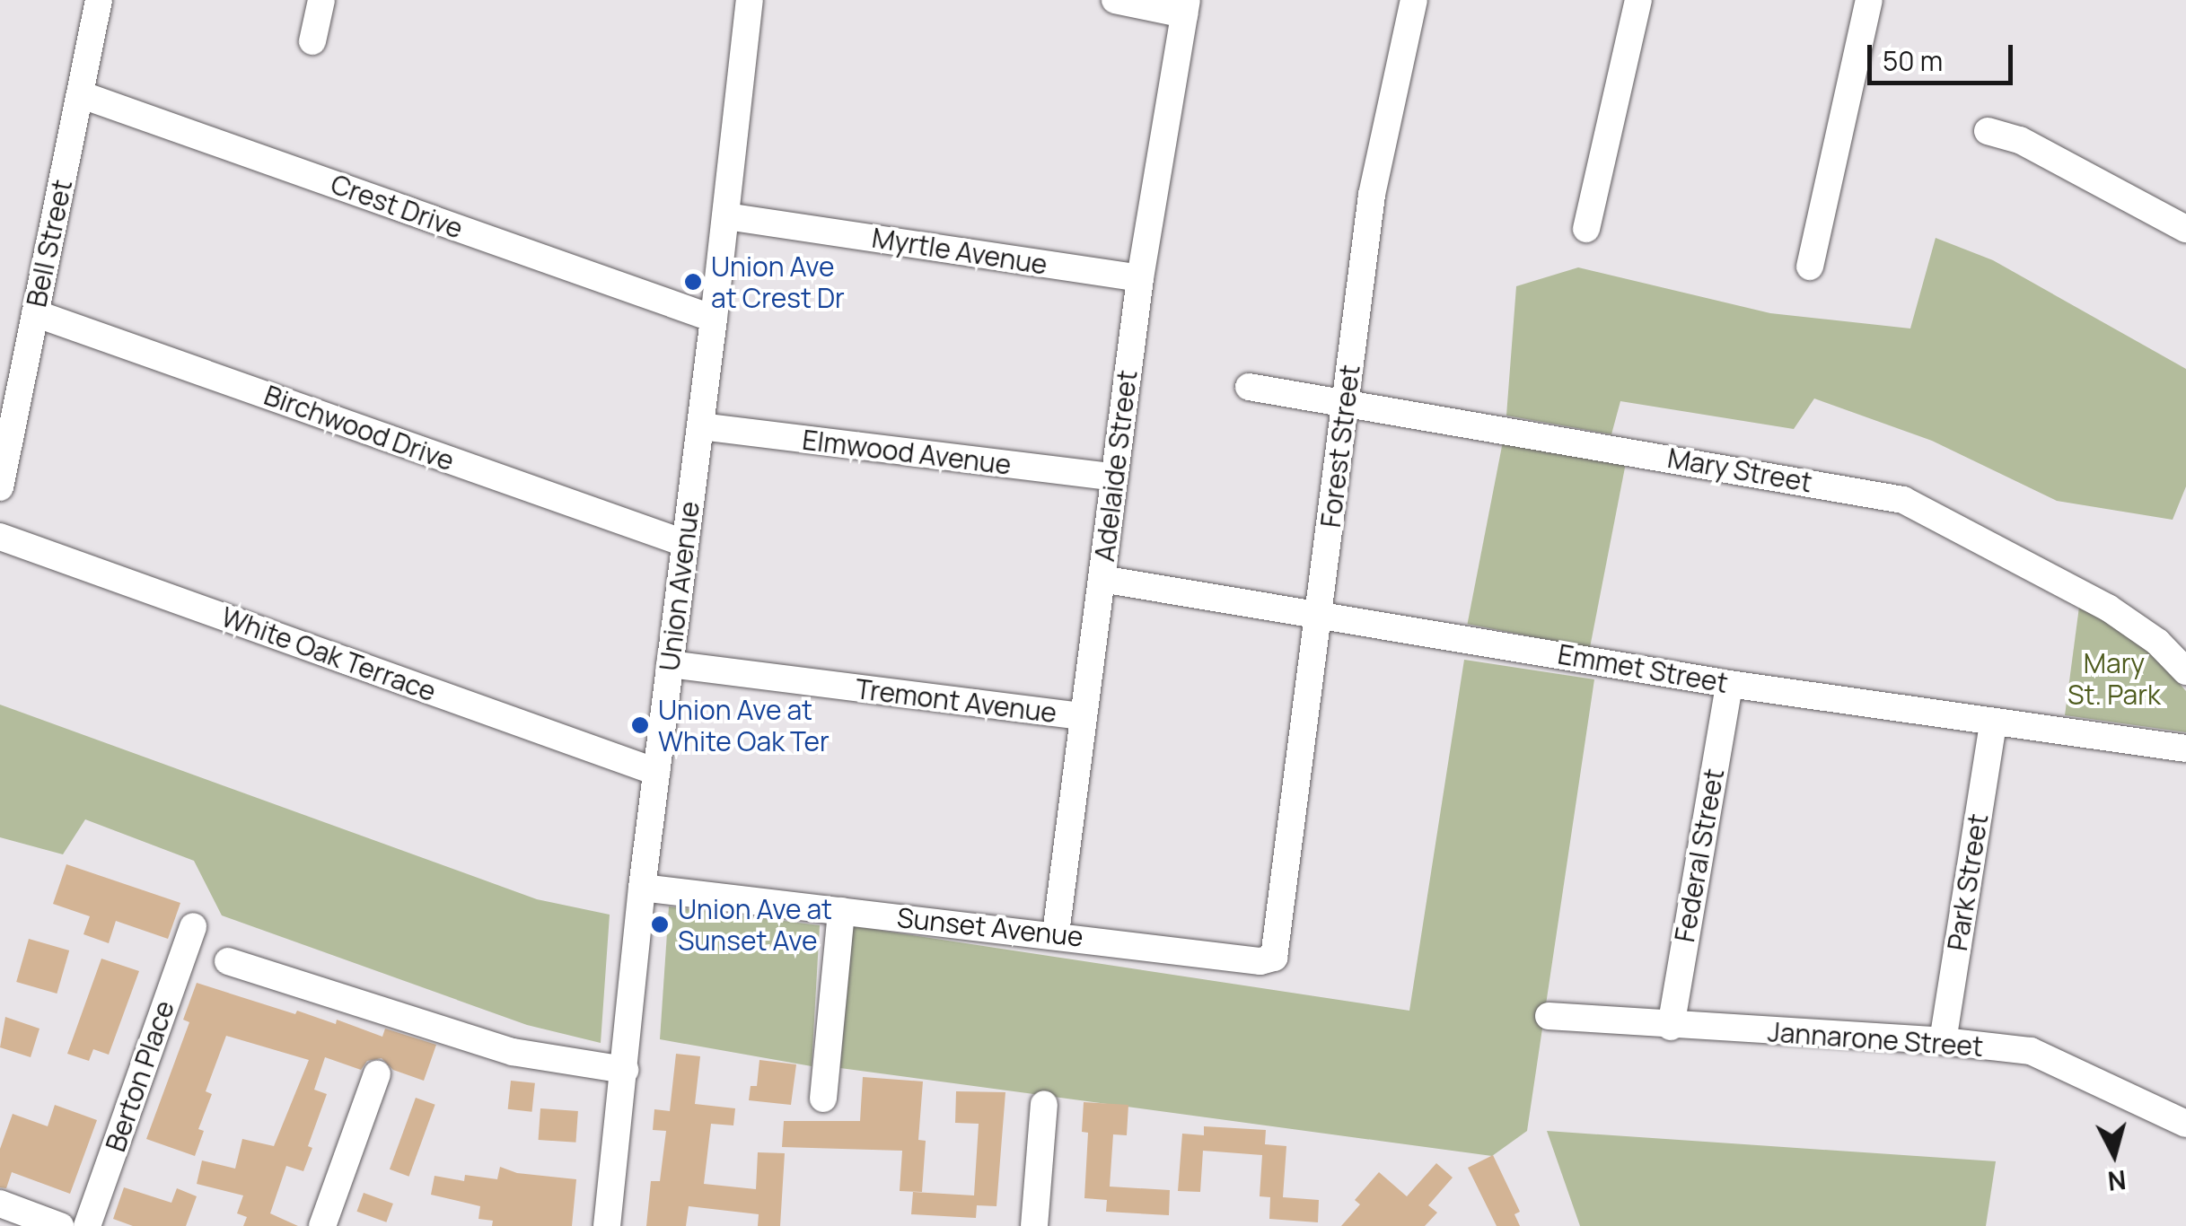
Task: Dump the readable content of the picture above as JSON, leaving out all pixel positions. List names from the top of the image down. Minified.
{"streets":{"street":["Crest Drive","Bell Street","Myrtle Avenue","Birchwood Drive","Forest Street","Elmwood Avenue","Adelaide Street","Mary Street","Union Avenue","White Oak Terrace","Emmet Street","Tremont Avenue","Federal Street","Park Street","Sunset Avenue","Jannarone Street","Berton Place"]},"crossings":[["Crest Drive","Bell Street"],["Crest Drive","Union Avenue"],["Bell Street","Birchwood Drive"],["Myrtle Avenue","Adelaide Street"],["Myrtle Avenue","Union Avenue"],["Birchwood Drive","Union Avenue"],["Forest Street","Mary Street"],["Forest Street","Emmet Street"],["Forest Street","Sunset Avenue"],["Elmwood Avenue","Adelaide Street"],["Elmwood Avenue","Union Avenue"],["Adelaide Street","Emmet Street"],["Adelaide Street","Tremont Avenue"],["Adelaide Street","Sunset Avenue"],["Union Avenue","White Oak Terrace"],["Union Avenue","Tremont Avenue"],["Union Avenue","Sunset Avenue"],["Emmet Street","Federal Street"],["Emmet Street","Park Street"],["Federal Street","Jannarone Street"],["Park Street","Jannarone Street"]],"parks":["Mary St. Park"],"places":["Union Ave at Crest Dr","Union Ave at White Oak Ter","Union Ave at Sunset Ave"],"scale_bar":"50 m","north":"bottom"}
